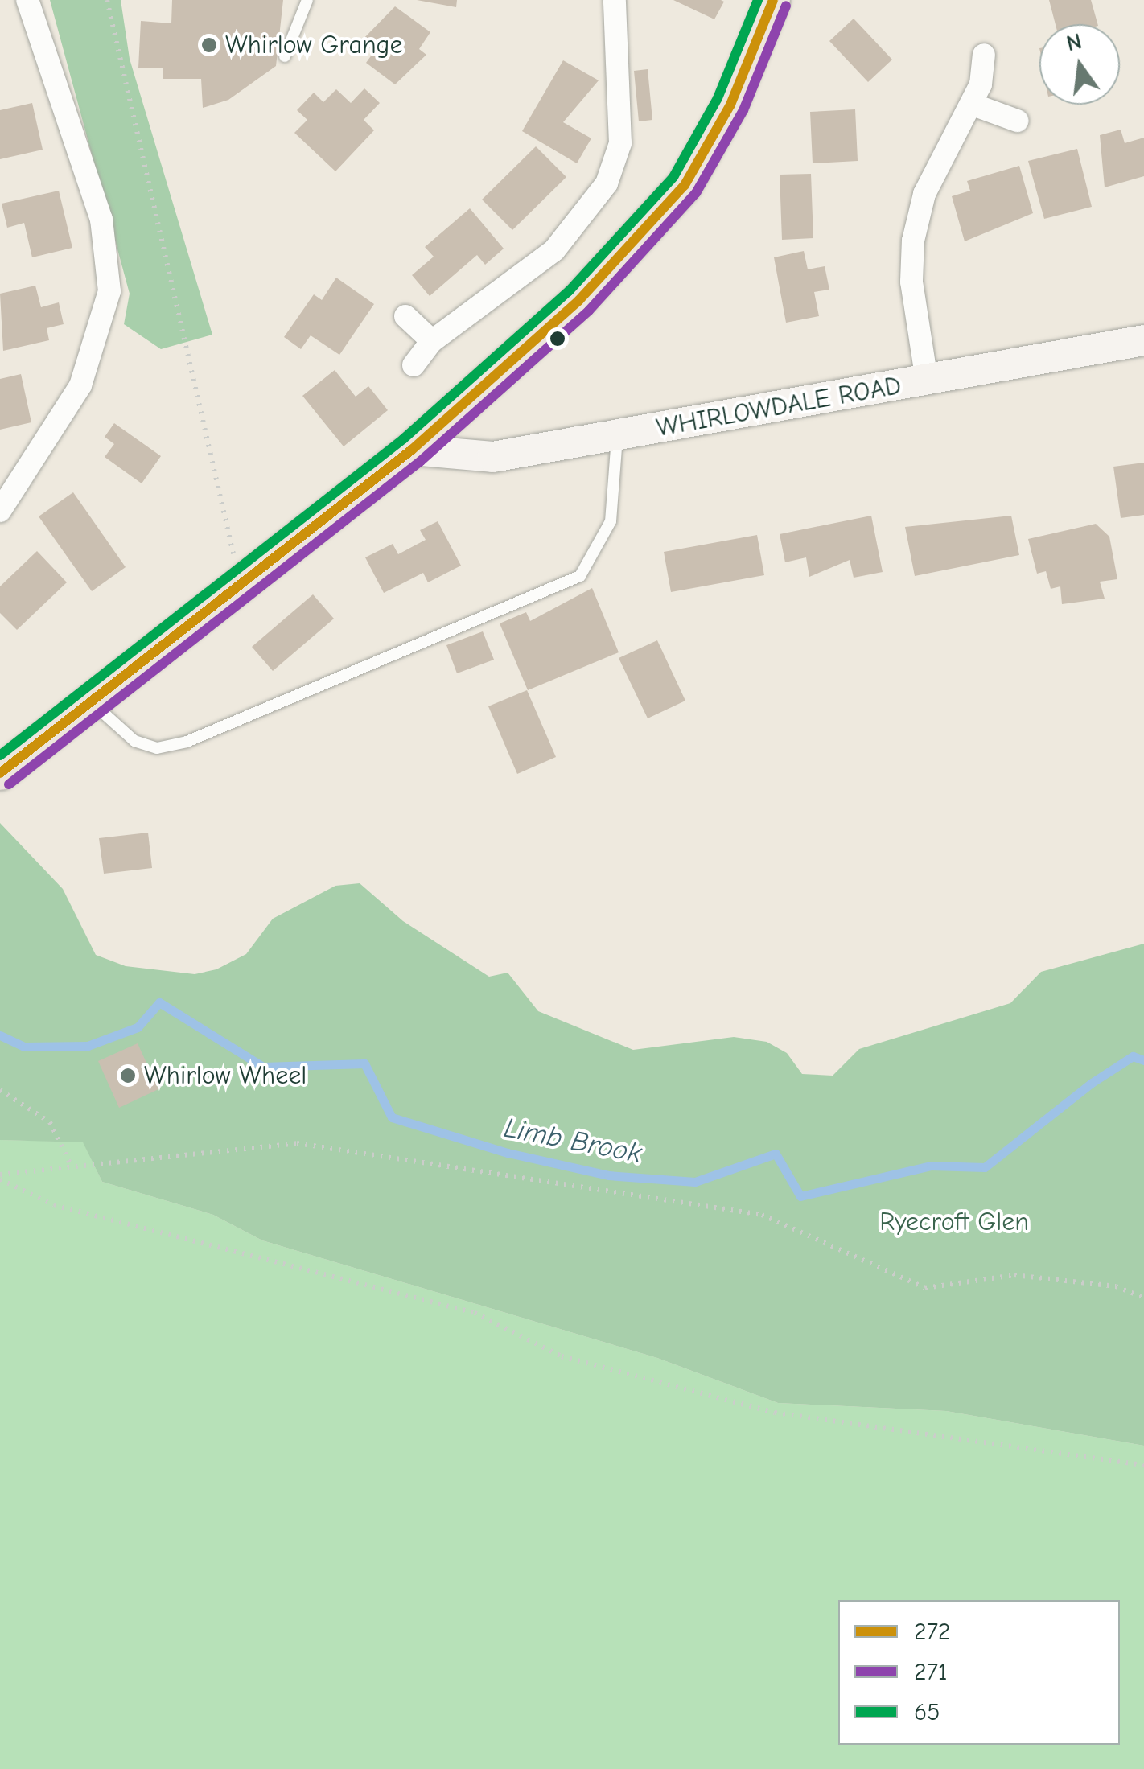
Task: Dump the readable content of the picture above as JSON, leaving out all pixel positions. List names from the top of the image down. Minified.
{"streets":{"main road":["WHIRLOWDALE ROAD"]},"water":["Limb Brook"],"parks":["Ryecroft Glen"],"places":["Whirlow Grange","Whirlow Wheel"],"lines":["transit line 272","transit line 65","transit line 271"],"legend":["272","271","65"],"north":"top"}
